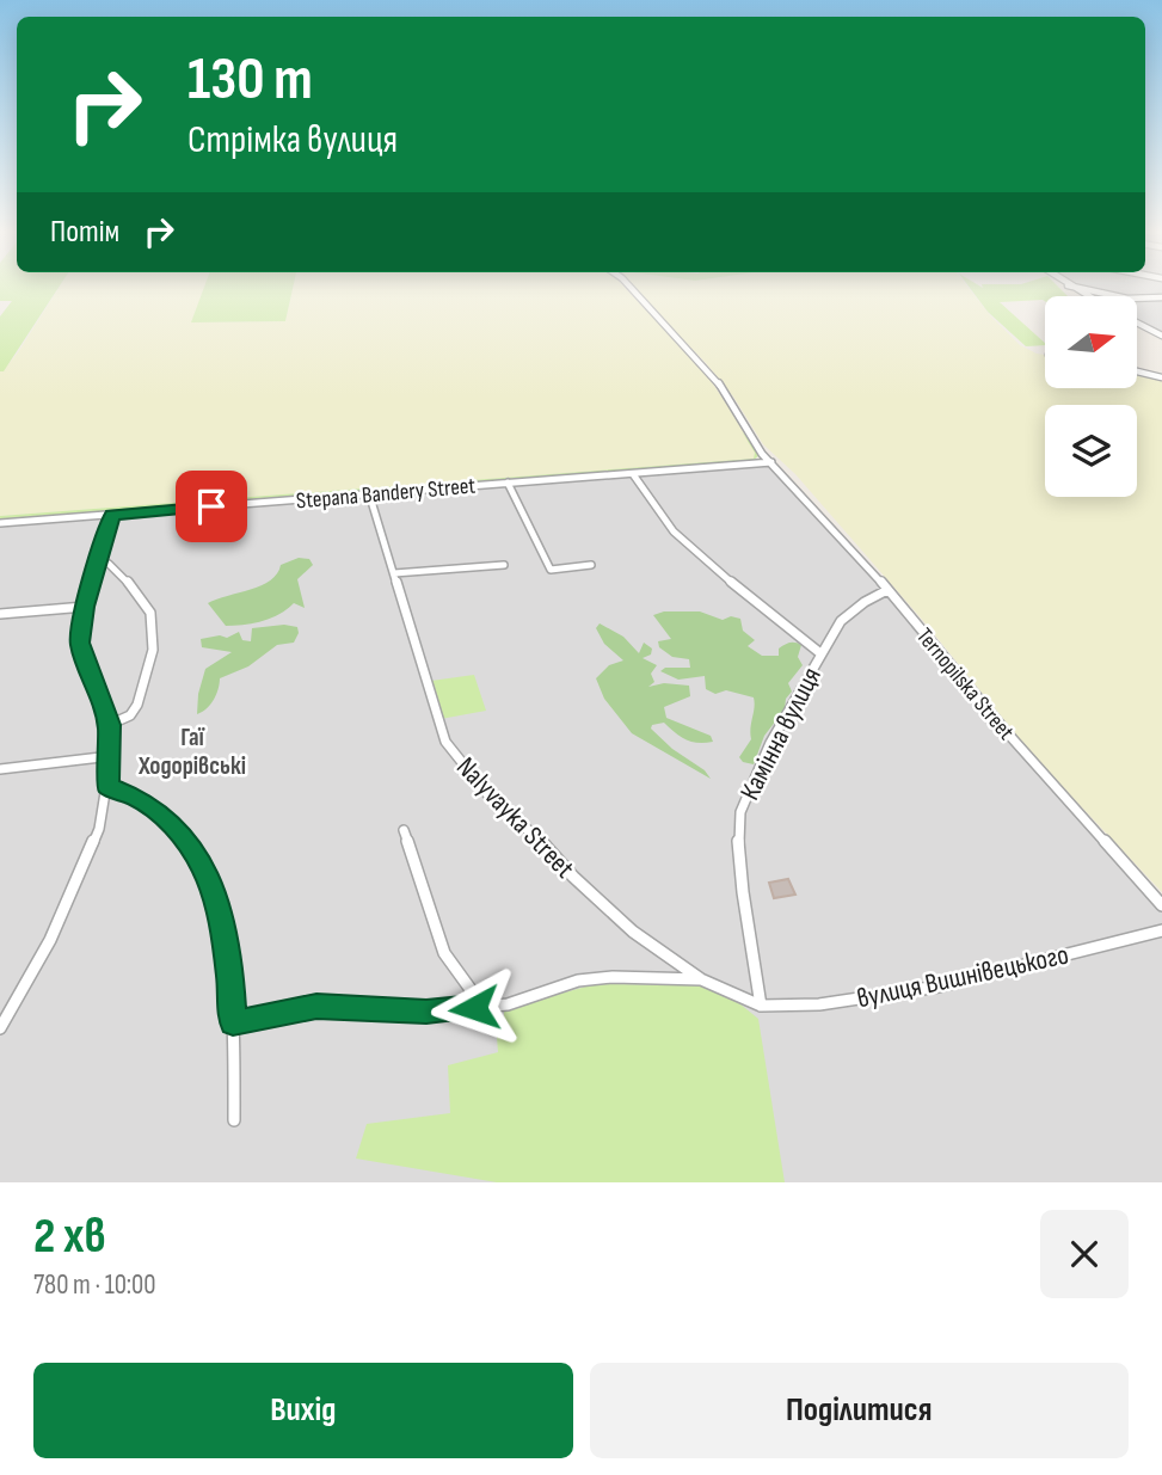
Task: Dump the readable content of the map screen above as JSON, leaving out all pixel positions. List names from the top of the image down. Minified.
{"streets":{"street":["Stepana Bandery Street","Ternopilska Street","Камінна вулиця","Nalyvayka Street","вулиця Вишнівецького"]},"crossings":[["Stepana Bandery Street","Ternopilska Street"],["Stepana Bandery Street","Nalyvayka Street"],["Ternopilska Street","Камінна вулиця"],["Камінна вулиця","Nalyvayka Street"],["Камінна вулиця","вулиця Вишнівецького"],["Nalyvayka Street","вулиця Вишнівецького"]],"districts":["Гаї Ходорівські"],"north":"right","page":{"turn":["130 m","Стрімка вулиця"],"then":"Потім","heading":["2 хв","780 m · 10:00"],"buttons":["Вихід","Поділитися"]}}
